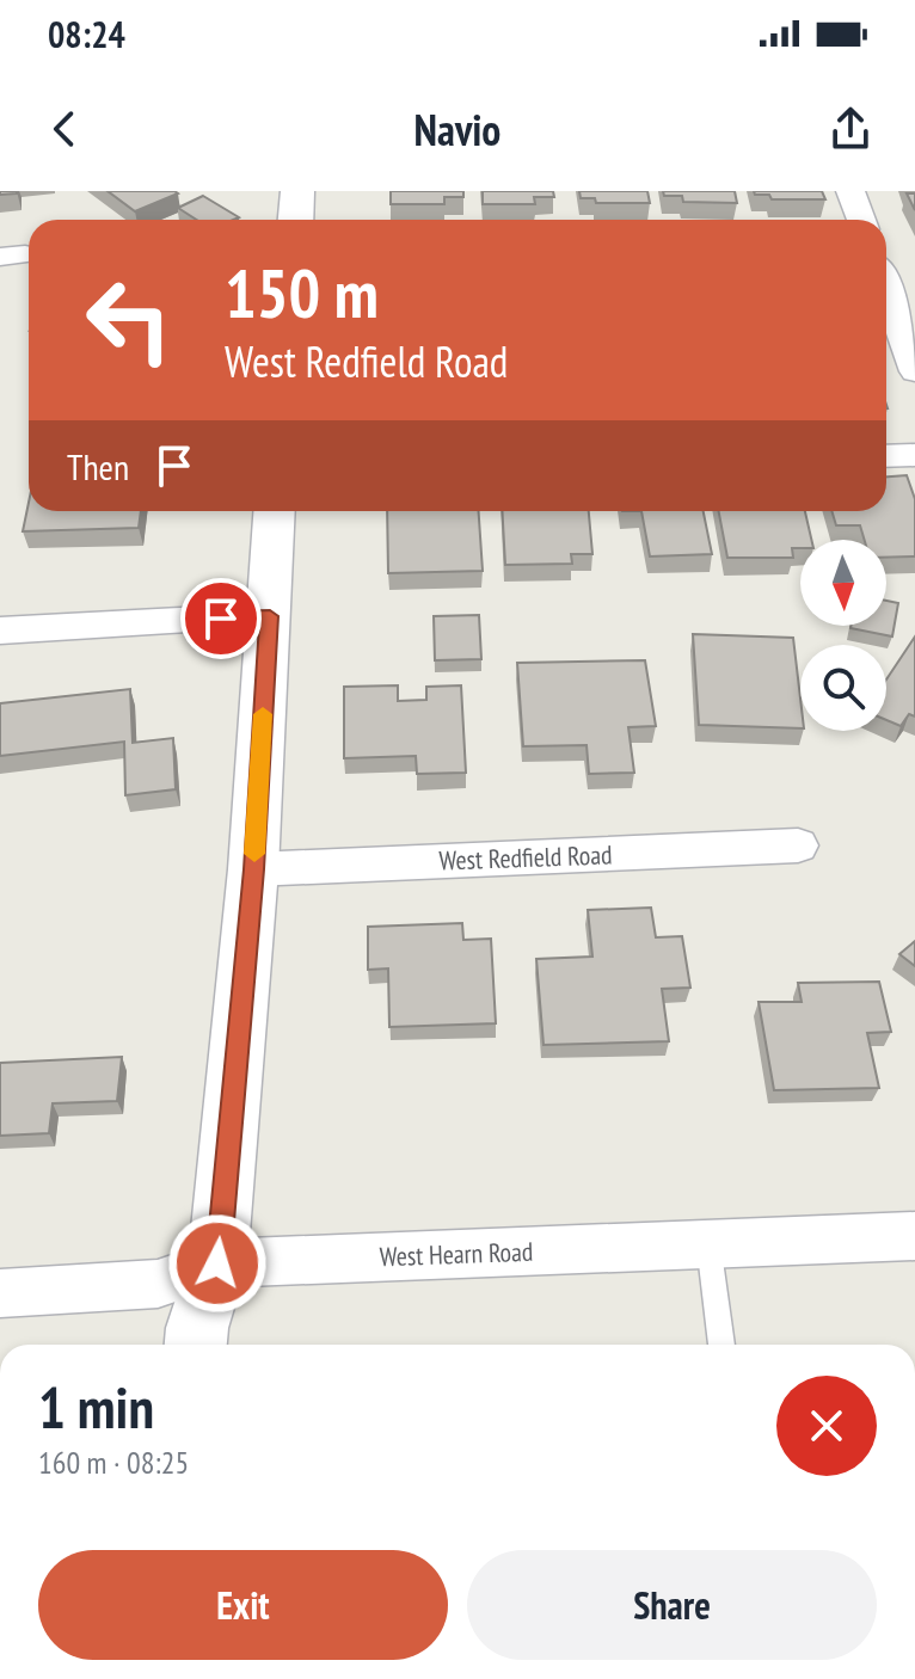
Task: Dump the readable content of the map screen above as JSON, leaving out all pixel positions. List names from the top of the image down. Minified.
{"streets":{"street":["West Redfield Road","West Hearn Road"]},"north":"bottom","page":{"status":"08:24","header":"Navio","turn":["150 m","West Redfield Road"],"then":"Then","heading":["1 min","160 m · 08:25"],"buttons":["Exit","Share"]}}
